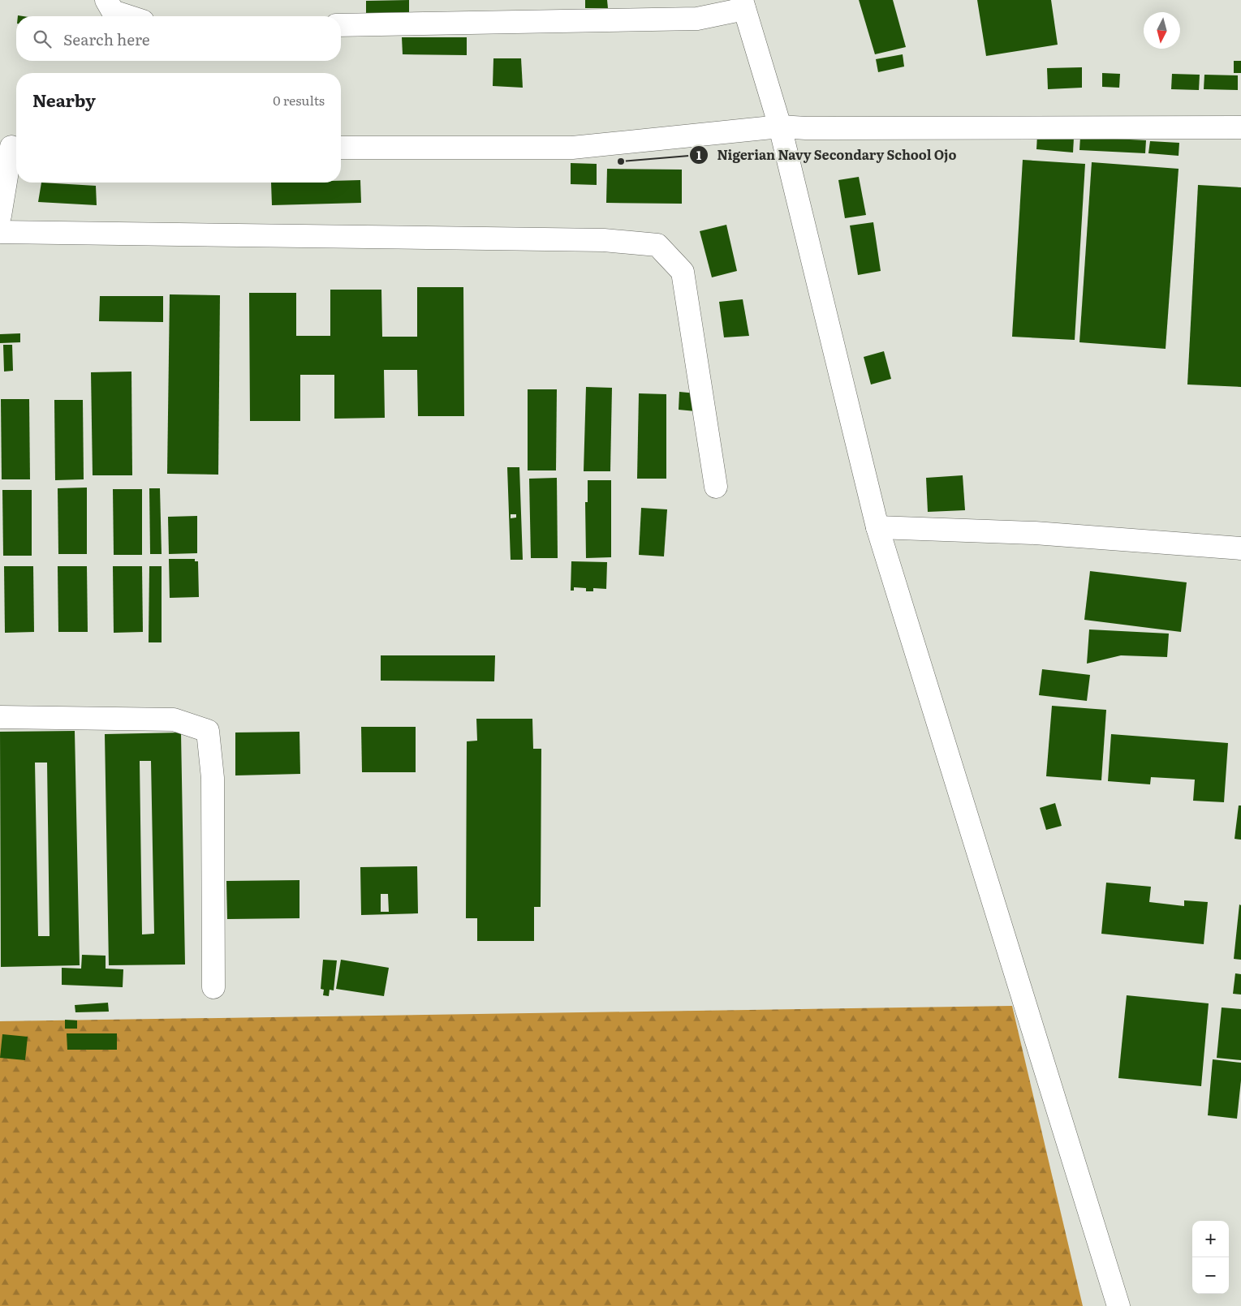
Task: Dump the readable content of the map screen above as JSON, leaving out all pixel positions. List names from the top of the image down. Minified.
{"places":["Nigerian Navy Secondary School Ojo"],"north":"bottom","page":{"search":"Search here","heading":["Nearby","0 results"],"map_buttons":["+","−"]}}
